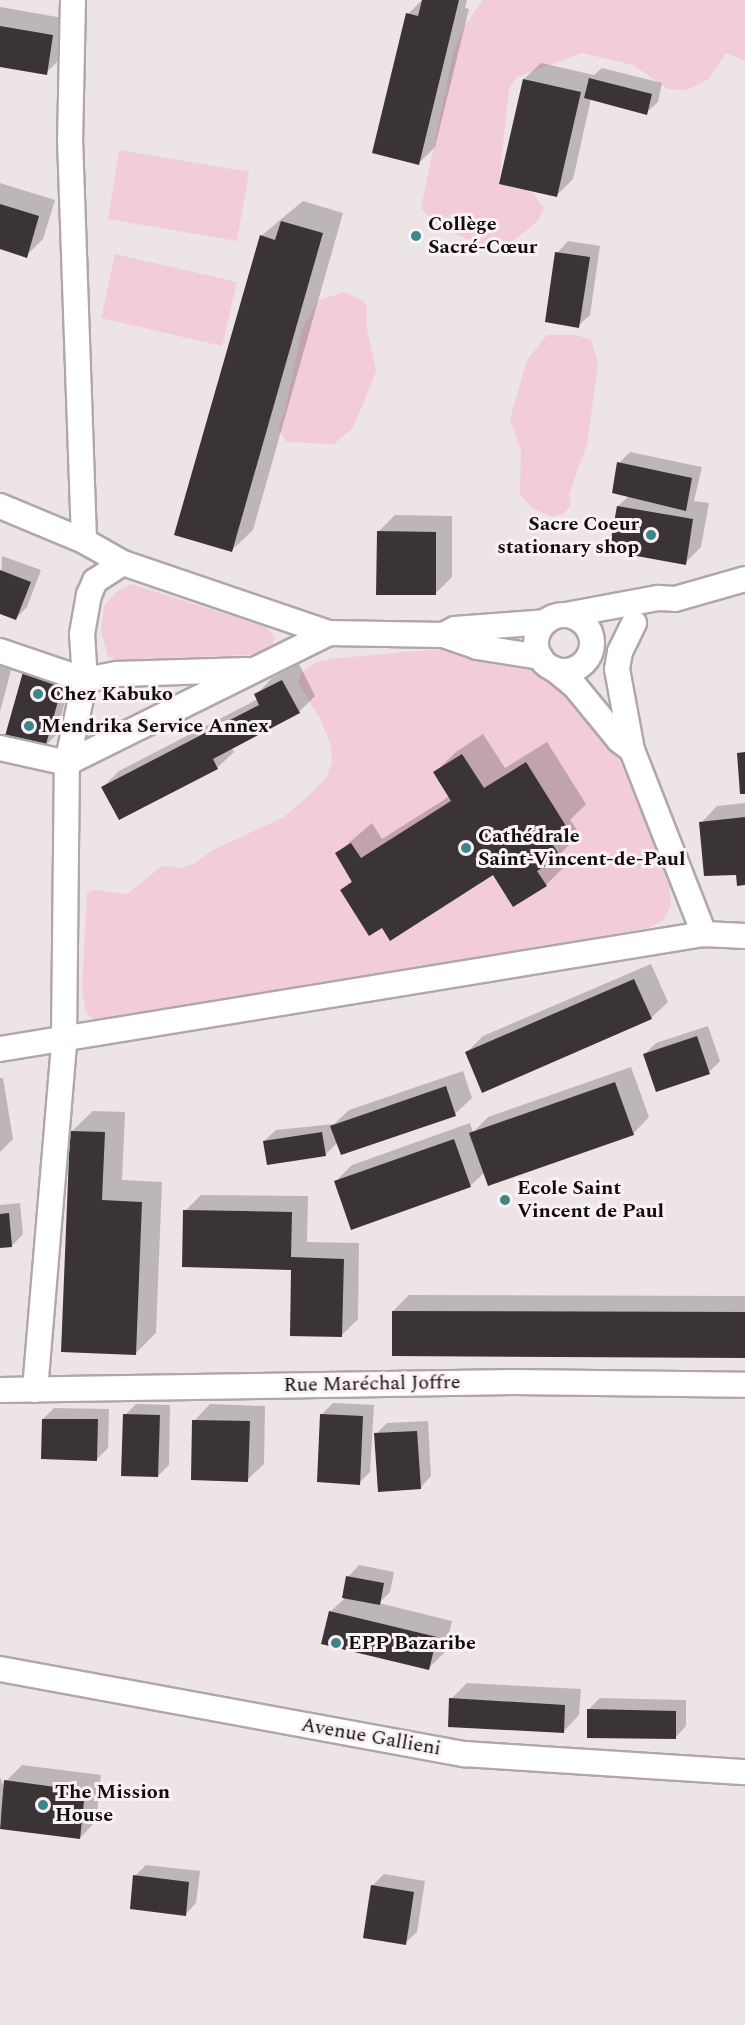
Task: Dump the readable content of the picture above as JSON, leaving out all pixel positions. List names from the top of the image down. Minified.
{"streets":{"street":["Rue Maréchal Joffre","Avenue Gallieni"]},"places":["Collège Sacré-Cœur","Sacre Coeur stationary shop","Chez Kabuko","Mendrika Service Annex","Cathédrale Saint-Vincent-de-Paul","Ecole Saint Vincent de Paul","EPP Bazaribe","The Mission House"]}
